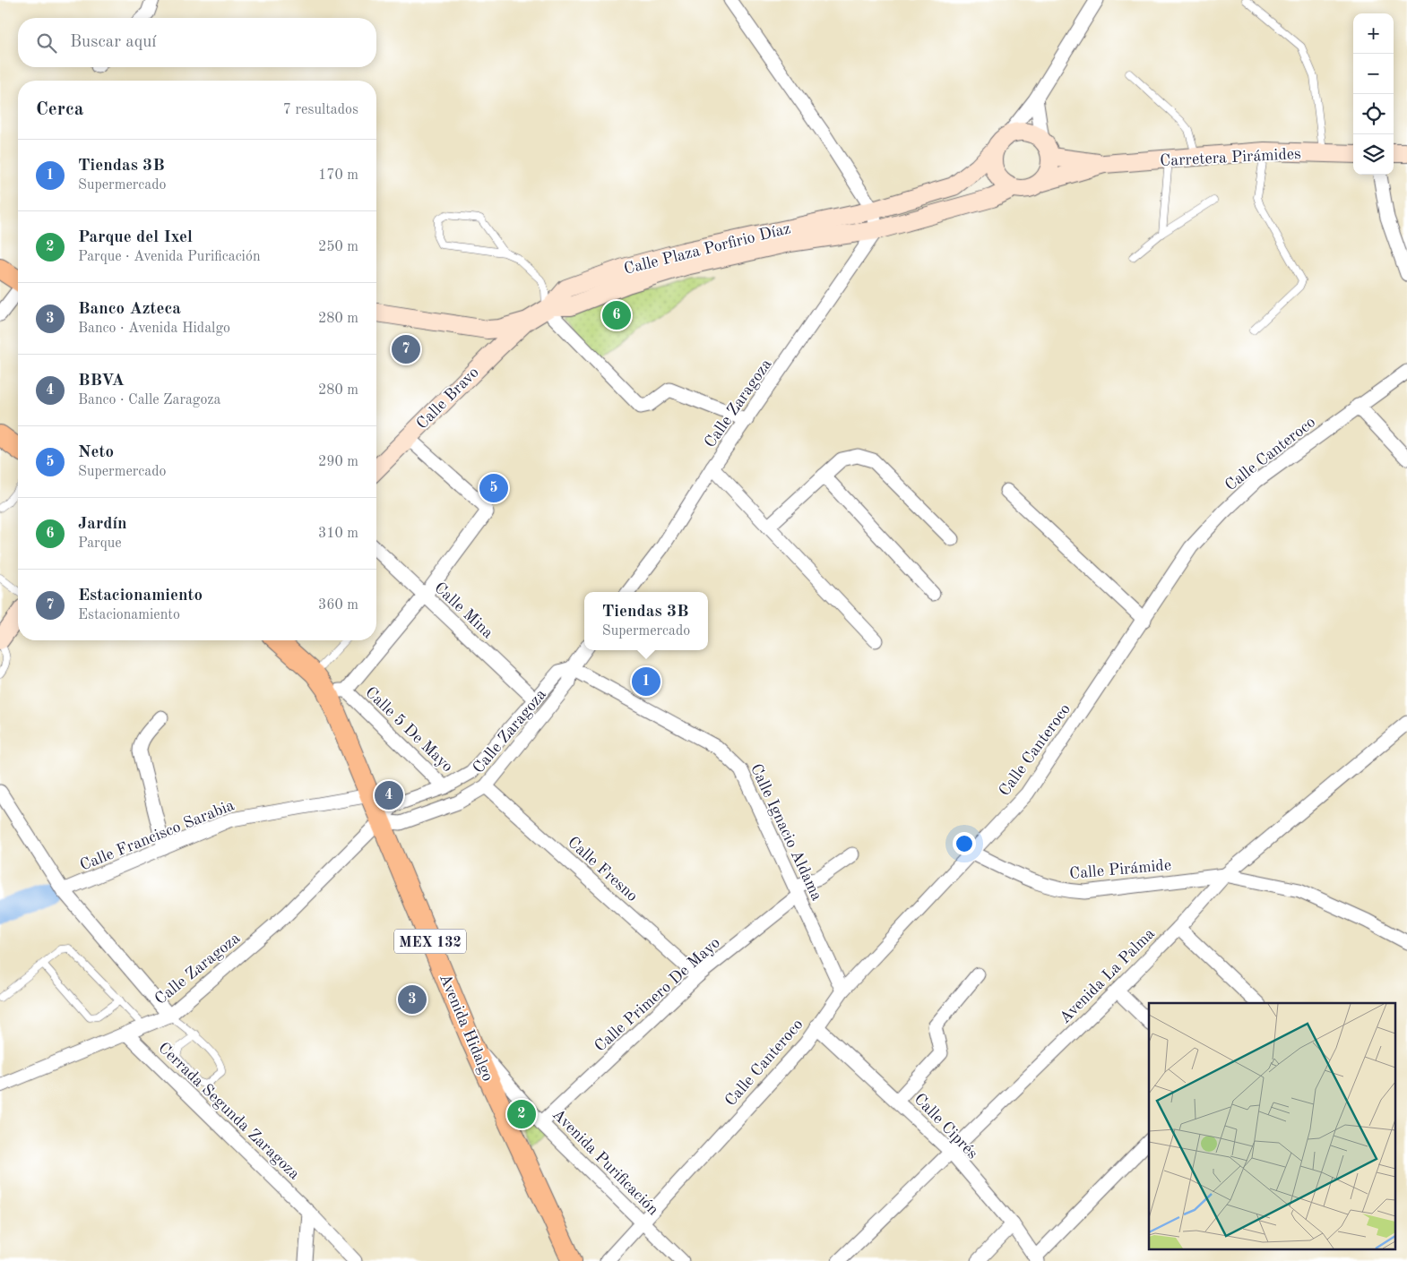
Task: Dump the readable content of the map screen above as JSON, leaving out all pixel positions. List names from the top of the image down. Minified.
{"streets":{"main road":["Carretera Pirámides","Calle Plaza Porfirio Díaz","Calle Bravo","MEX 132","Avenida Hidalgo"],"street":["Calle Zaragoza","Calle Canteroco","Calle Mina","Calle 5 De Mayo","Calle Ignacio Aldama","Calle Francisco Sarabia","Calle Fresno","Calle Pirámide","Avenida La Palma","Calle Primero De Mayo","Cerrada Segunda Zaragoza","Calle Ciprés","Avenida Purificación"]},"crossings":[["Calle Plaza Porfirio Díaz","Calle Bravo"],["Calle Plaza Porfirio Díaz","Calle Zaragoza"],["Calle Zaragoza","Calle Mina"],["Calle Zaragoza","Calle 5 De Mayo"],["Calle Zaragoza","Calle Ignacio Aldama"],["Calle Zaragoza","Calle Fresno"],["Calle Zaragoza","Avenida Hidalgo"],["Calle Zaragoza","Cerrada Segunda Zaragoza"],["Calle Canteroco","Calle Ignacio Aldama"],["Calle Canteroco","Calle Pirámide"],["Calle Canteroco","Calle Ciprés"],["Calle Canteroco","Avenida Purificación"],["Calle 5 De Mayo","Avenida Hidalgo"],["Calle Ignacio Aldama","Calle Primero De Mayo"],["Calle Francisco Sarabia","Avenida Hidalgo"],["Calle Fresno","Calle Primero De Mayo"],["Calle Pirámide","Avenida La Palma"],["Avenida La Palma","Calle Ciprés"],["Calle Primero De Mayo","Avenida Purificación"],["Avenida Hidalgo","Avenida Purificación"]],"page":{"map_buttons":["+","−"],"search":"Buscar aquí","heading":["Cerca","7 resultados"],"list":[{"mark":"1","name":"Tiendas 3B","note":"Supermercado","value":"170 m"},{"mark":"2","name":"Parque del Ixel","note":"Parque · Avenida Purificación","value":"250 m"},{"mark":"3","name":"Banco Azteca","note":"Banco · Avenida Hidalgo","value":"280 m"},{"mark":"4","name":"BBVA","note":"Banco · Calle Zaragoza","value":"280 m"},{"mark":"5","name":"Neto","note":"Supermercado","value":"290 m"},{"mark":"6","name":"Jardín","note":"Parque","value":"310 m"},{"mark":"7","name":"Estacionamiento","note":"Estacionamiento","value":"360 m"}],"pins":["6","7","5","1","4","3","2"],"popup":["Tiendas 3B","Supermercado"]}}
